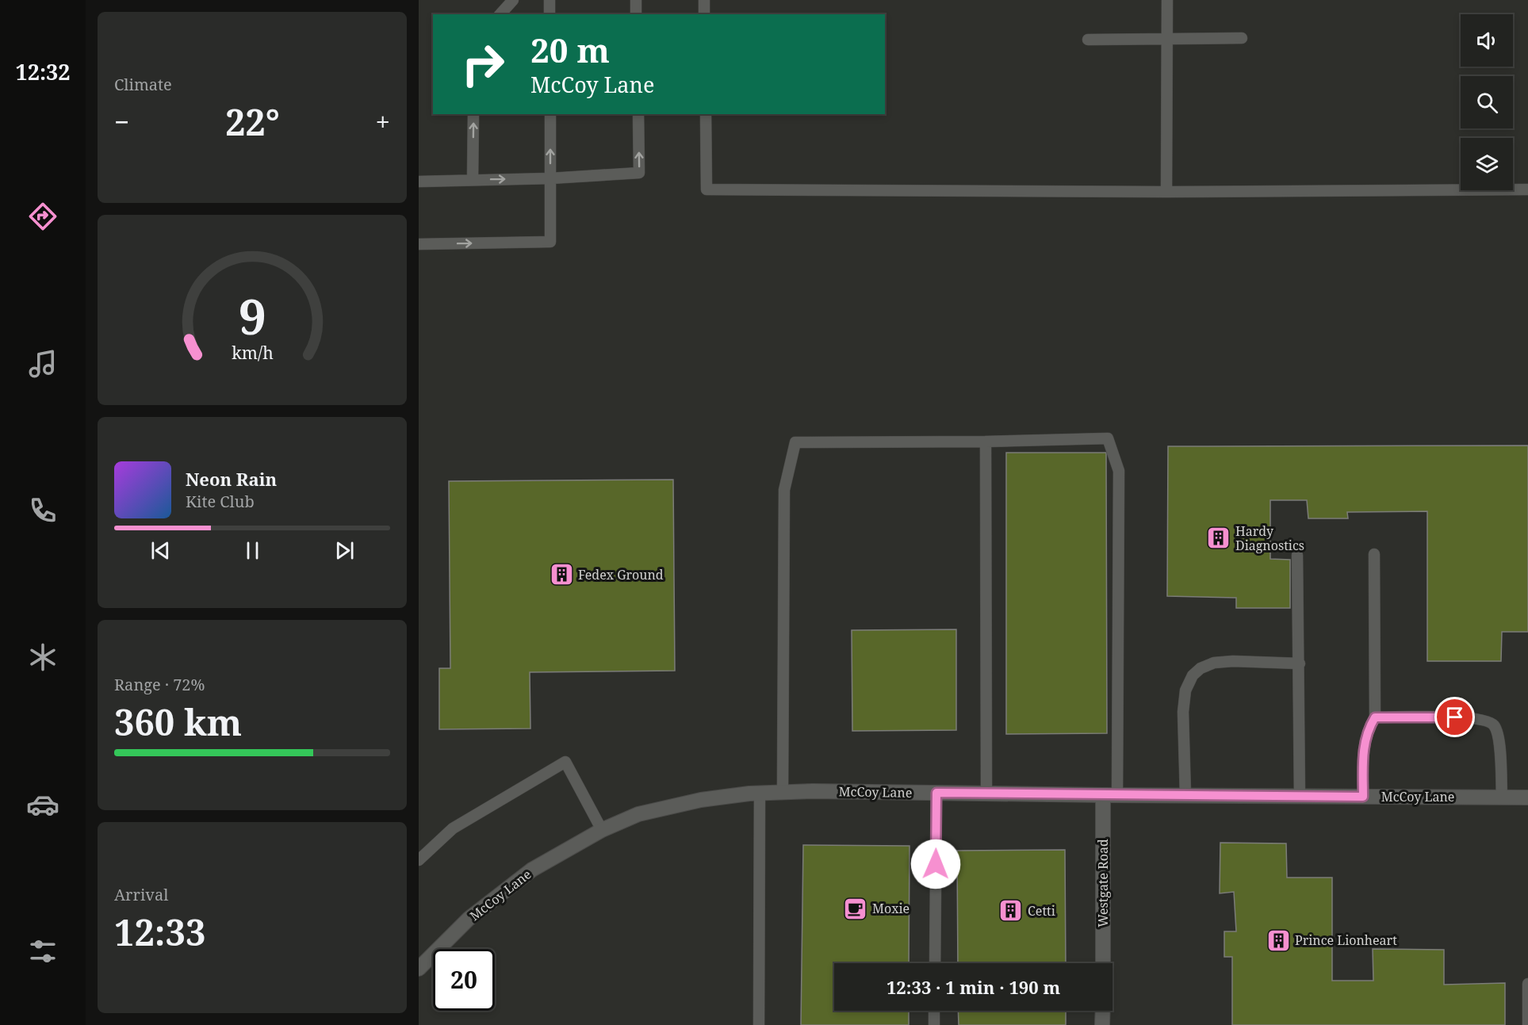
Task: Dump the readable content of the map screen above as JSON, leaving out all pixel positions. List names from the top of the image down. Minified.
{"streets":{"street":["McCoy Lane","Westgate Road"]},"crossings":[["McCoy Lane","Westgate Road"]],"places":{"building":["Hardy Diagnostics","Fedex Ground","Cetti","Prince Lionheart"],"cafe":["Moxie"]},"page":{"tabs":"12:32","tile":["Climate",["Range · 72%","360 km"],["Arrival","12:33"]],"turn":["20 m","McCoy Lane"],"heat":["−","22°","+"],"song":["Neon Rain","Kite Club"],"limit":"20","trip":"12:33 · 1 min · 190 m","gauge":["9","km/h"]}}
